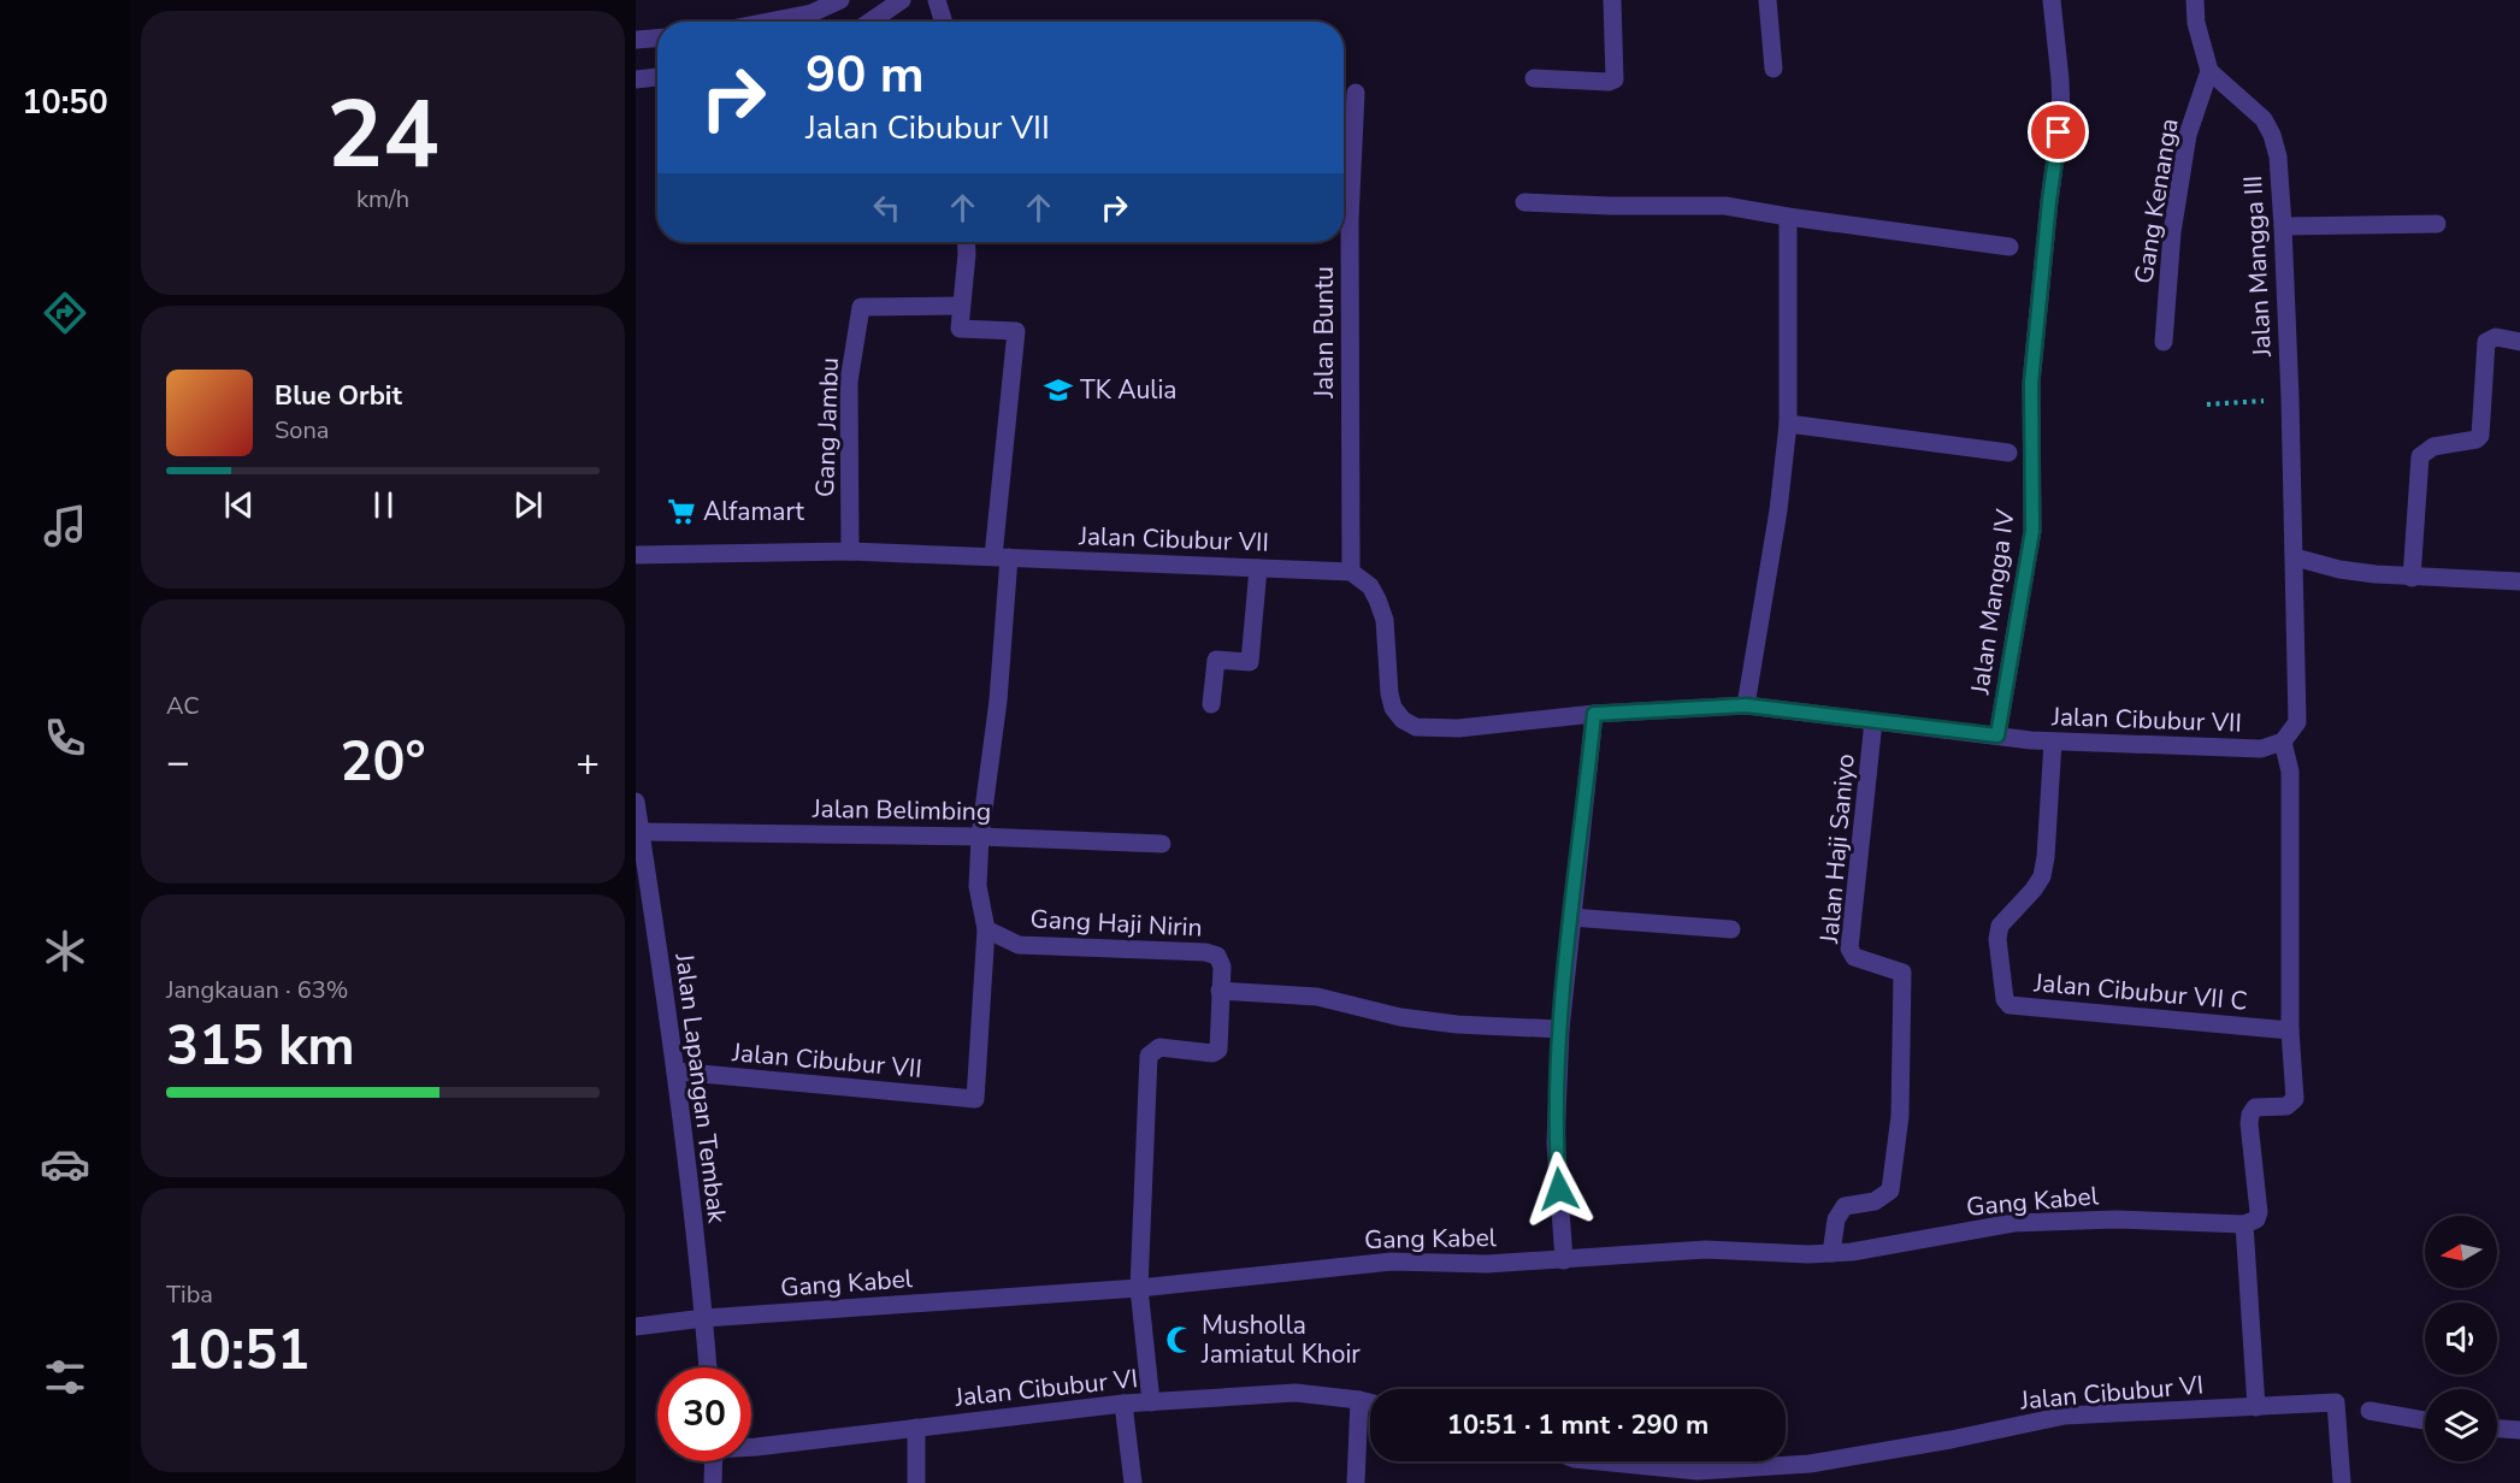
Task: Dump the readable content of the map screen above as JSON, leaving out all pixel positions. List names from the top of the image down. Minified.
{"streets":{"street":["Gang Kenanga","Jalan Mangga III","Jalan Buntu","Gang Jambu","Jalan Cibubur VII","Jalan Mangga IV","Jalan Belimbing","Jalan Haji Saniyo","Gang Haji Nirin","Jalan Cibubur VII C","Jalan Lapangan Tembak","Gang Kabel","Jalan Cibubur VI"]},"crossings":[["Gang Kenanga","Jalan Mangga III"],["Jalan Buntu","Jalan Cibubur VII"],["Gang Jambu","Jalan Cibubur VII"],["Jalan Cibubur VII","Jalan Mangga IV"],["Jalan Cibubur VII","Jalan Haji Saniyo"],["Jalan Cibubur VII","Gang Haji Nirin"],["Jalan Cibubur VII","Jalan Cibubur VII C"],["Jalan Cibubur VII","Jalan Lapangan Tembak"],["Jalan Belimbing","Jalan Lapangan Tembak"],["Jalan Haji Saniyo","Gang Kabel"],["Gang Haji Nirin","Gang Kabel"],["Jalan Lapangan Tembak","Gang Kabel"]],"places":{"school or university":["TK Aulia"],"supermarket":["Alfamart"],"mosque":["Musholla Jamiatul Khoir"]},"north":"left","page":{"tabs":"10:50","tile":[["24","km/h"],"AC",["Jangkauan · 63%","315 km"],["Tiba","10:51"]],"turn":["90 m","Jalan Cibubur VII"],"song":["Blue Orbit","Sona"],"heat":["−","20°","+"],"limit":"30","trip":"10:51 · 1 mnt · 290 m"}}
